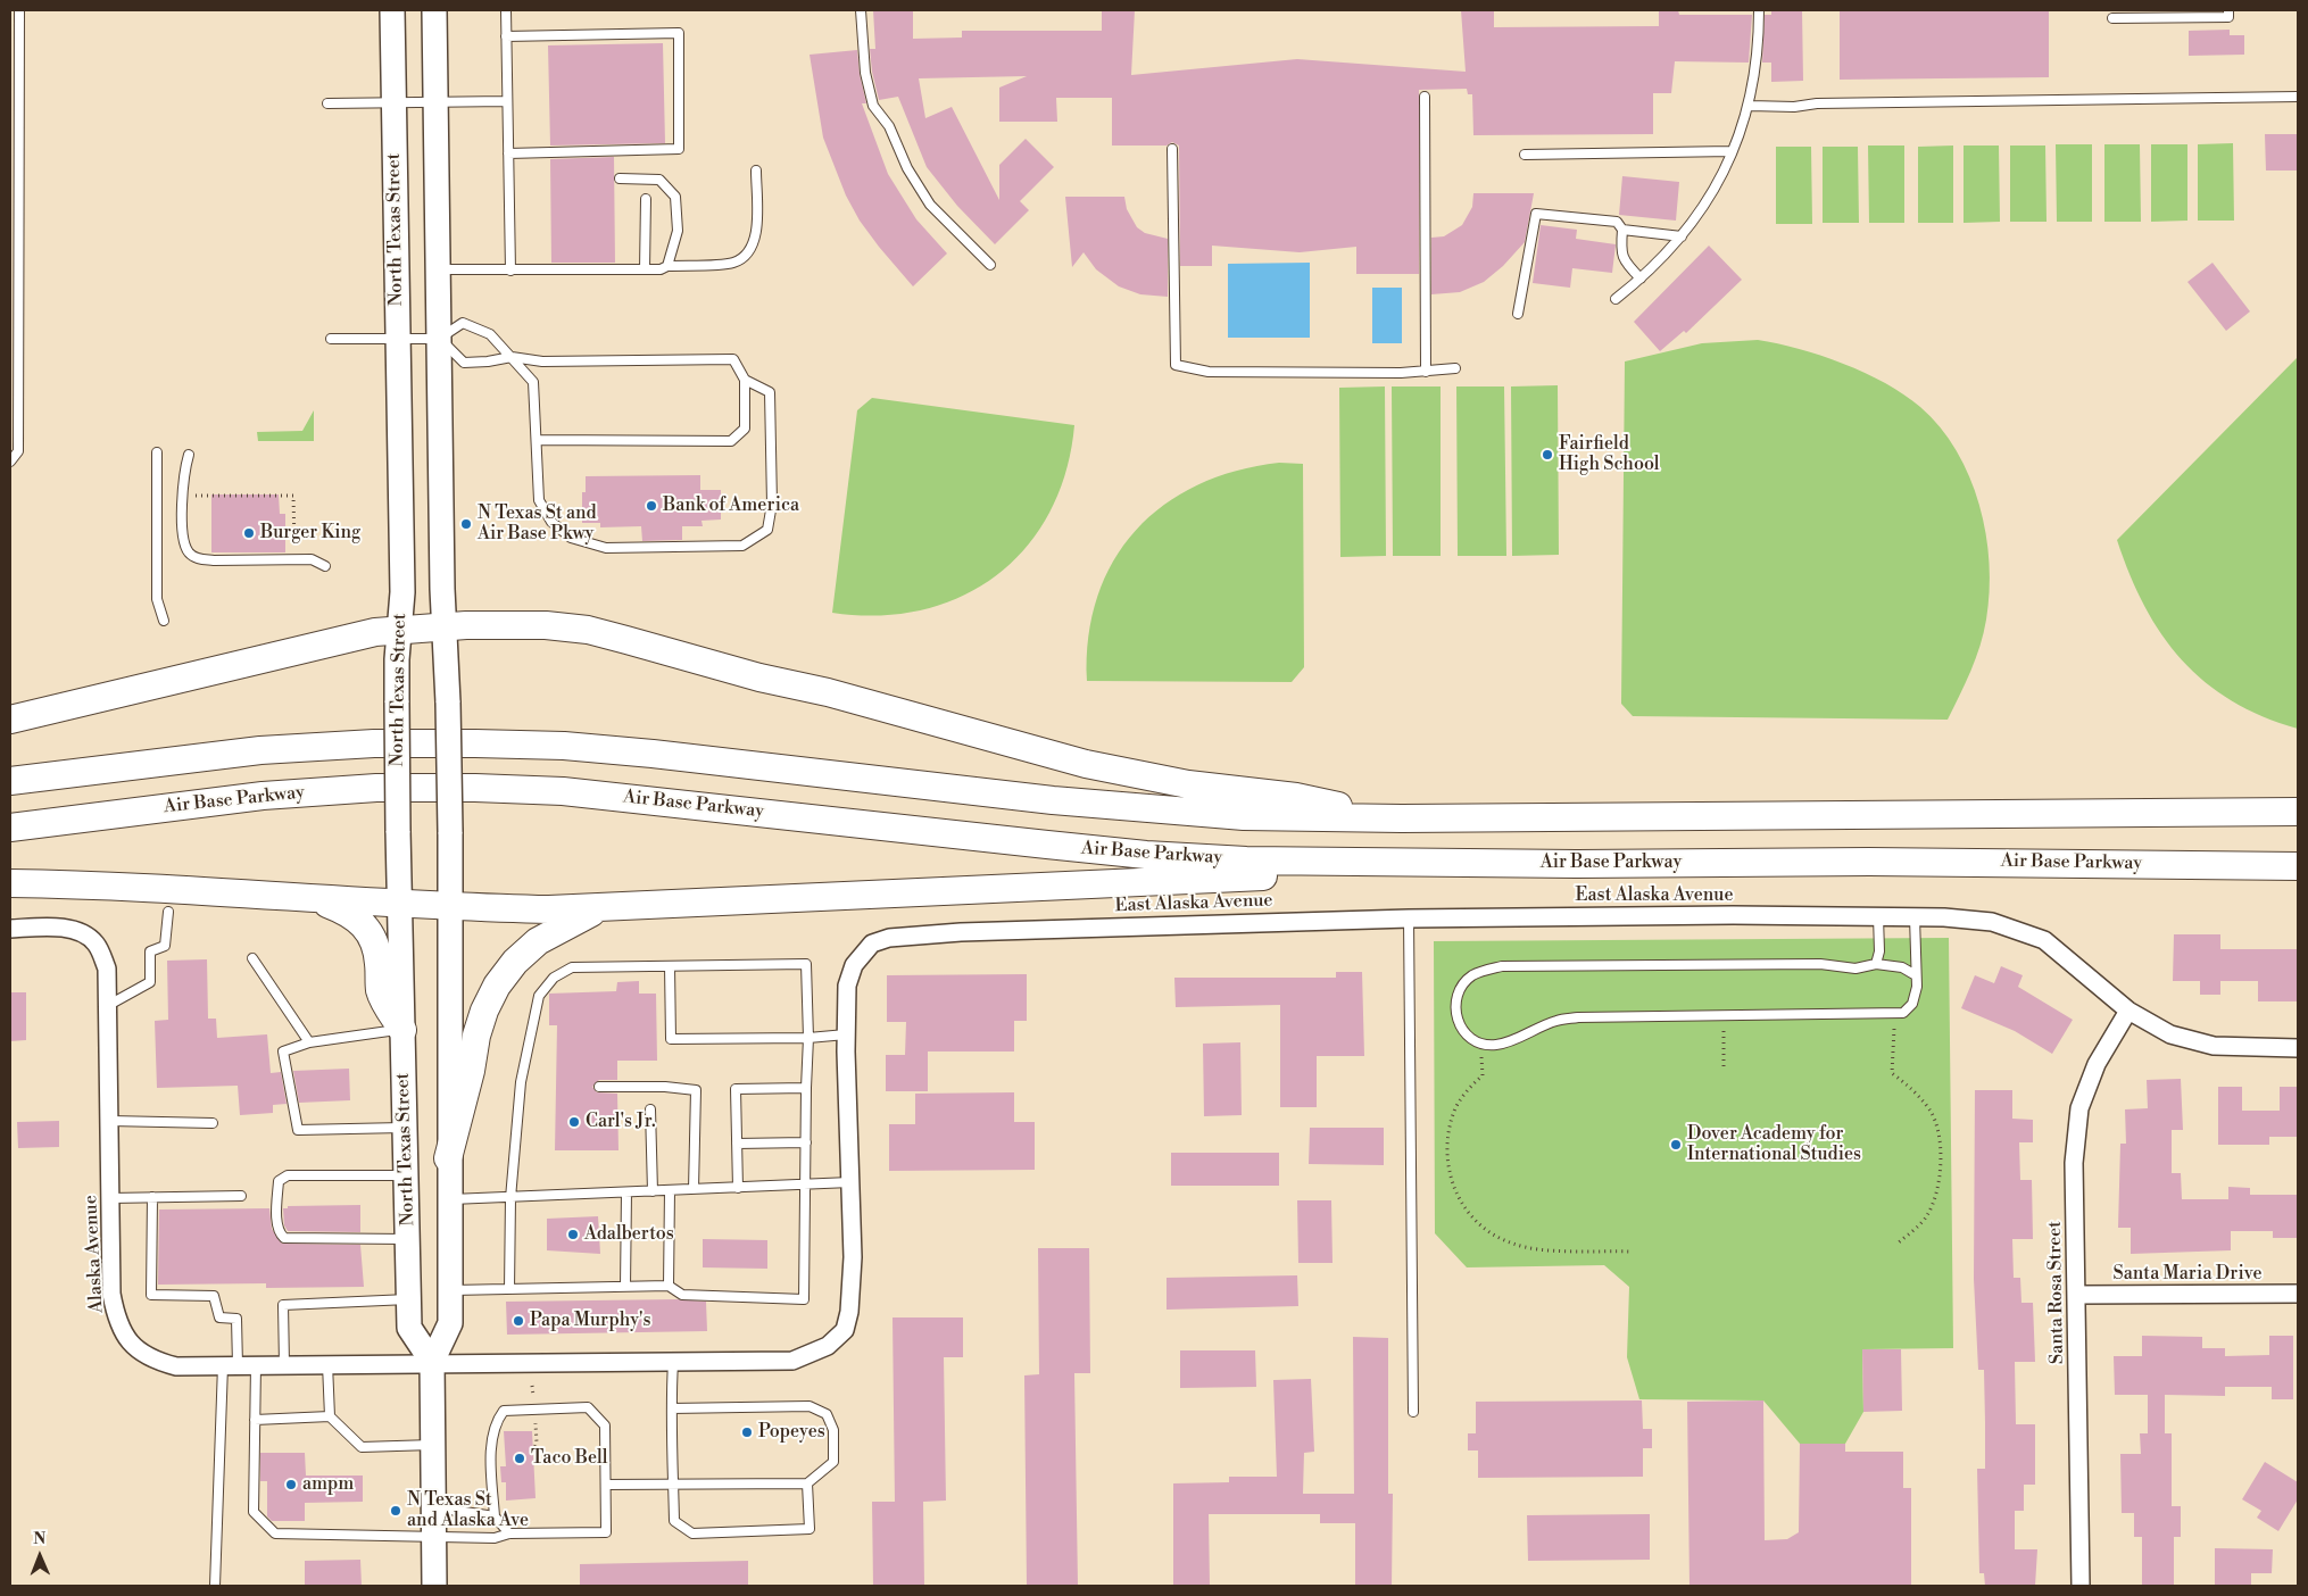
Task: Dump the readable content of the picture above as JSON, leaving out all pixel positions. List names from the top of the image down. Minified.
{"streets":{"main road":["North Texas Street","Air Base Parkway"],"street":["East Alaska Avenue","Alaska Avenue","Santa Maria Drive","Santa Rosa Street"]},"crossings":[["North Texas Street","East Alaska Avenue"],["North Texas Street","Alaska Avenue"],["East Alaska Avenue","Alaska Avenue"],["East Alaska Avenue","Santa Rosa Street"],["Santa Maria Drive","Santa Rosa Street"]],"places":["Fairfield High School","Bank of America","N Texas St and Air Base Pkwy","Burger King","Carl's Jr.","Dover Academy for International Studies","Adalbertos","Papa Murphy's","Popeyes","Taco Bell","ampm","N Texas St and Alaska Ave"],"north":"top"}
